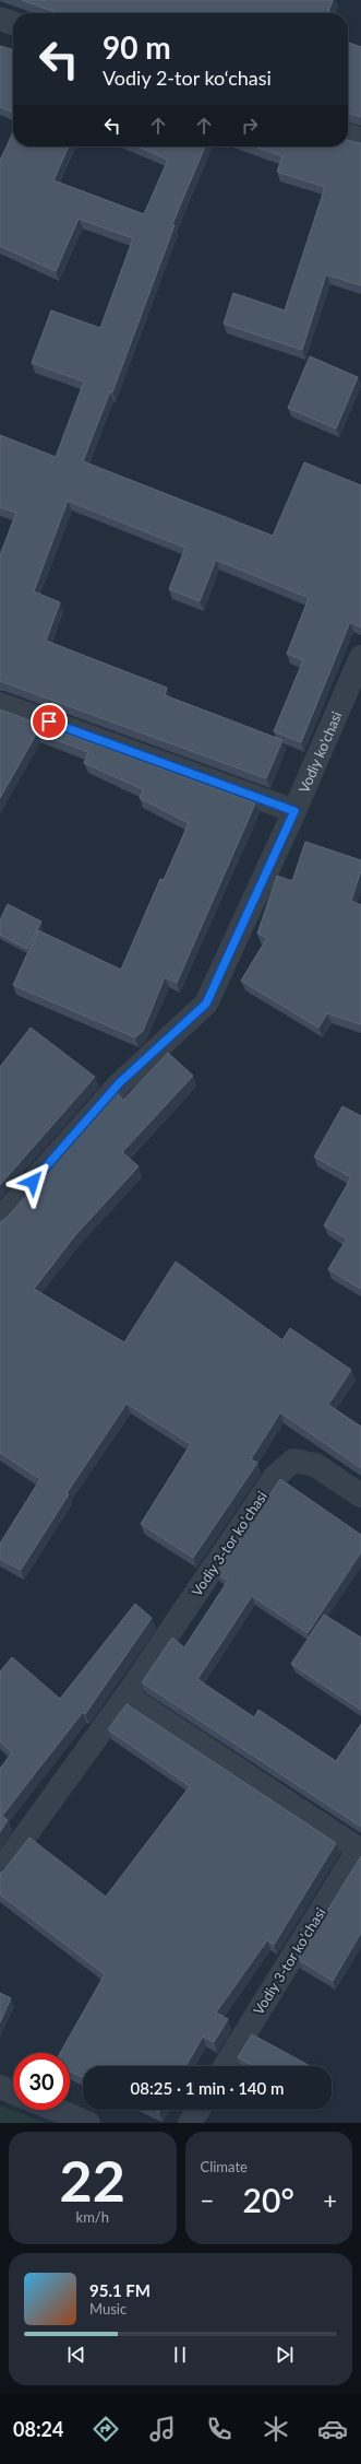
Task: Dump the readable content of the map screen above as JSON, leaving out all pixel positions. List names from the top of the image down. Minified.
{"streets":{"street":["Vodiy ko'chasi","Vodiy 3-tor koʼchasi"]},"page":{"turn":["90 m","Vodiy 2-tor ko‘chasi"],"limit":"30","trip":"08:25 · 1 min · 140 m","tile":[["22","km/h"],"Climate"],"heat":["−","20°","+"],"song":["95.1 FM","Music"],"tabs":"08:24"}}
